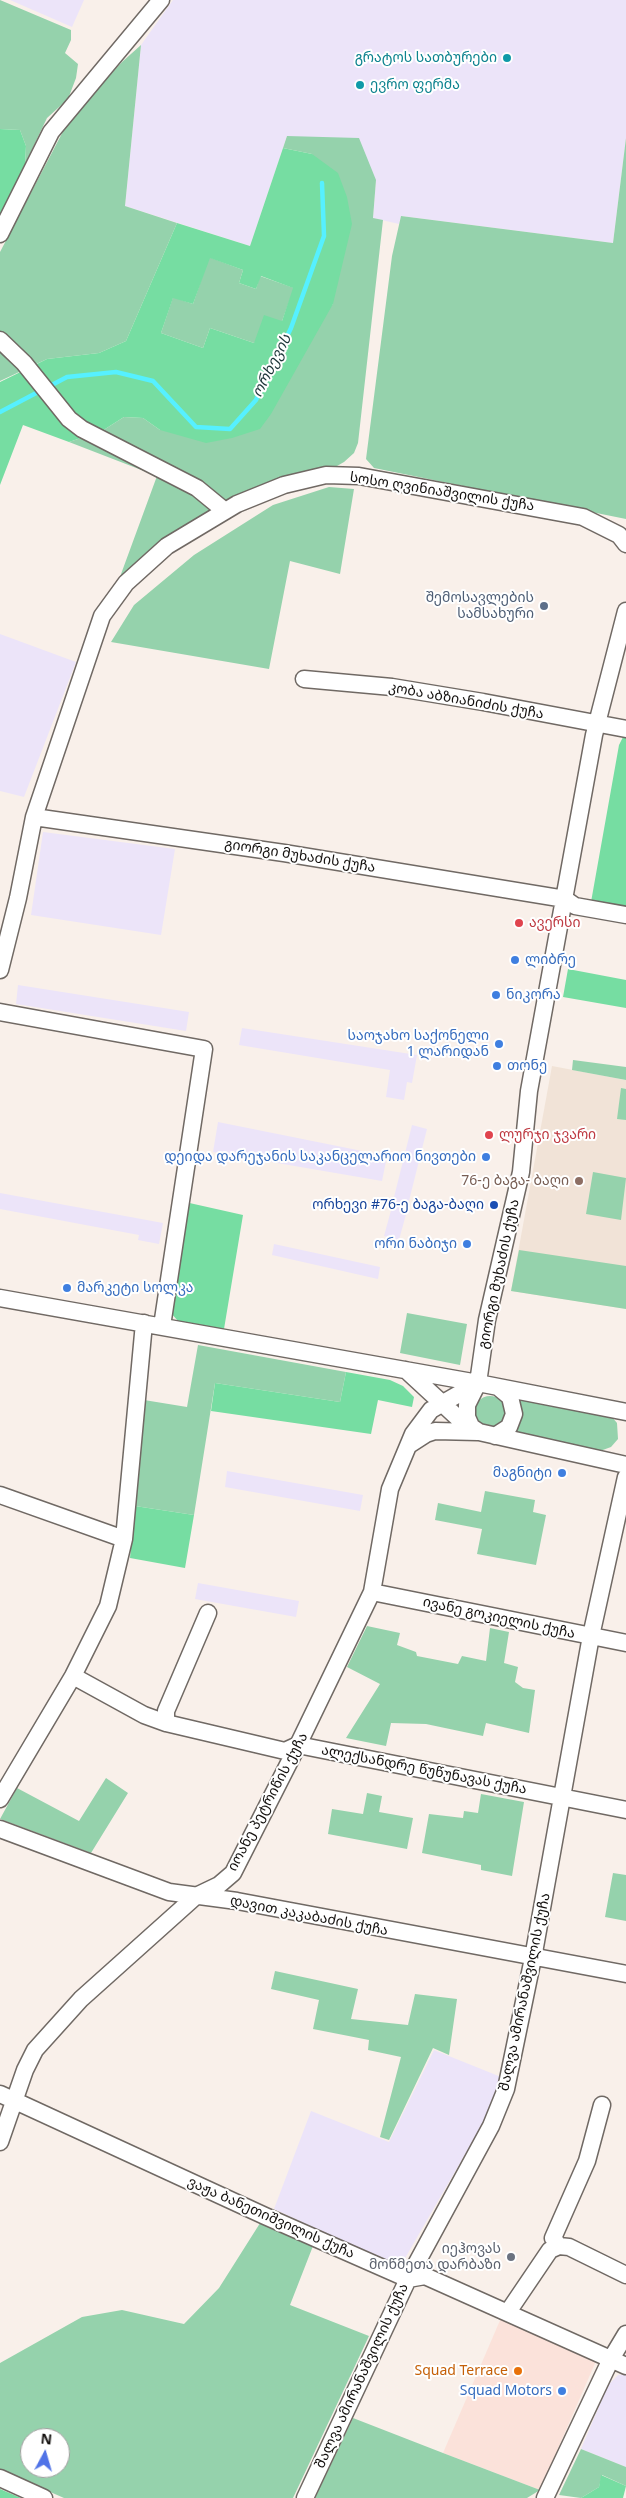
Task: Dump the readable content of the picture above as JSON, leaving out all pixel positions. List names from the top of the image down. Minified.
{"streets":{"street":["სოსო ღვინიაშვილის ქუჩა","კობა აბზიანიძის ქუჩა","გიორგი მუხაძის ქუჩა","ივანე გოკიელის ქუჩა","ალექსანდრე წუწუნავას ქუჩა","იოანე პეტრიწის ქუჩა","დავით კაკაბაძის ქუჩა","შალვა ამირანაშვილის ქუჩა","ვაჟა ბანეთიშვილის ქუჩა"]},"crossings":[["კობა აბზიანიძის ქუჩა","გიორგი მუხაძის ქუჩა"],["გიორგი მუხაძის ქუჩა","იოანე პეტრიწის ქუჩა"],["ივანე გოკიელის ქუჩა","იოანე პეტრიწის ქუჩა"],["ივანე გოკიელის ქუჩა","შალვა ამირანაშვილის ქუჩა"],["ალექსანდრე წუწუნავას ქუჩა","იოანე პეტრიწის ქუჩა"],["ალექსანდრე წუწუნავას ქუჩა","შალვა ამირანაშვილის ქუჩა"],["იოანე პეტრიწის ქუჩა","დავით კაკაბაძის ქუჩა"],["იოანე პეტრიწის ქუჩა","ვაჟა ბანეთიშვილის ქუჩა"],["დავით კაკაბაძის ქუჩა","შალვა ამირანაშვილის ქუჩა"],["შალვა ამირანაშვილის ქუჩა","ვაჟა ბანეთიშვილის ქუჩა"]],"water":["ორხევის"],"places":["გრატოს სათბურები","ევრო ფერმა","შემოსავლების სამსახური","ავერსი","ლიბრე","ნიკორა","საოჯახო საქონელი 1 ლარიდან","თონე","ლურჯი ჯვარი","დეიდა დარეჯანის საკანცელარიო ნივთები","76-ე ბაგა- ბაღი","ორხევი #76-ე ბაგა-ბაღი","ორი ნაბიჯი","მარკეტი სოლკა","მაგნიტი","იეჰოვას მოწმეთა დარბაზი","Squad Terrace","Squad Motors"],"north":"top"}
